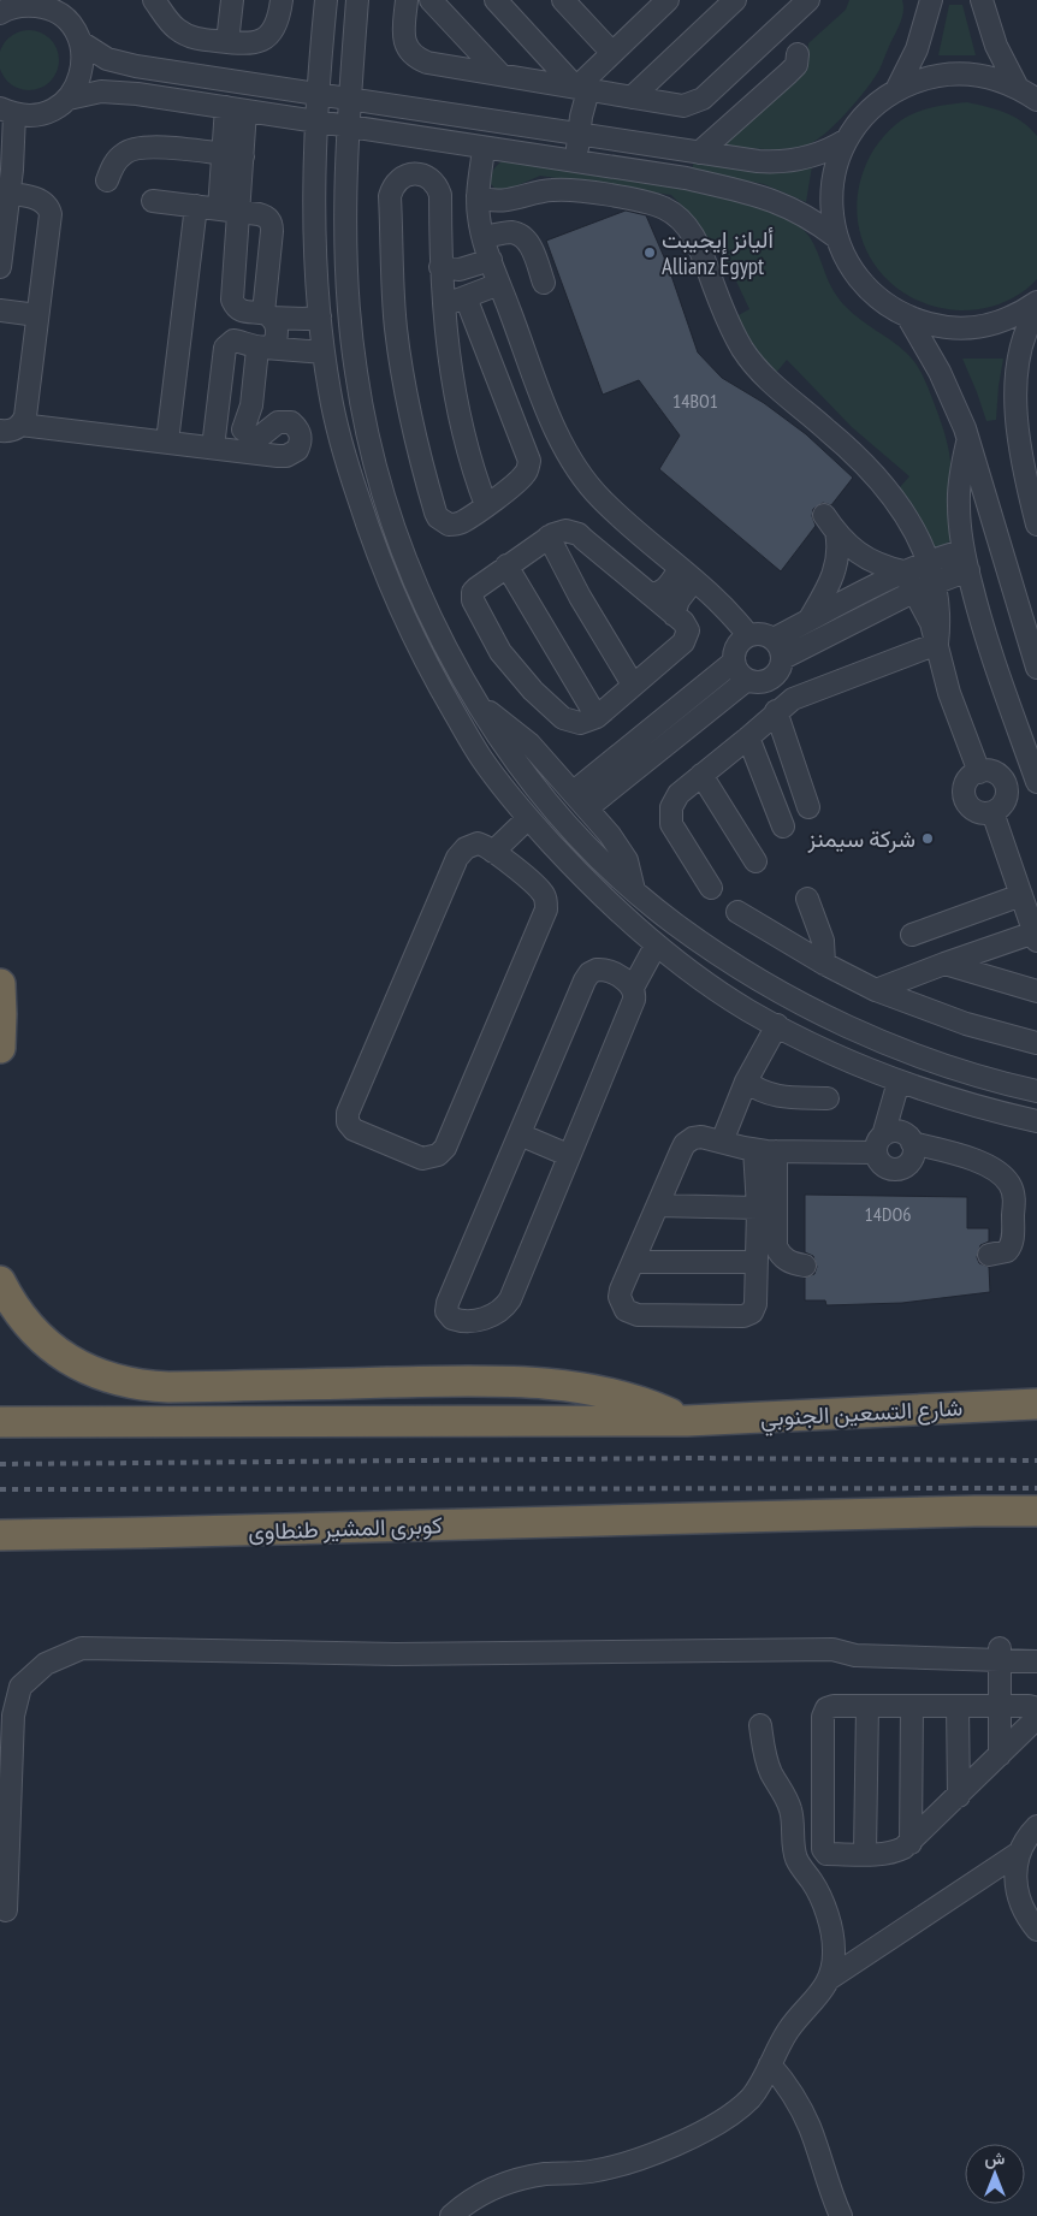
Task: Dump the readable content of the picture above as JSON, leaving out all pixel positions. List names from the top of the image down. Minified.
{"streets":{"highway":["شارع التسعين الجنوبي","كوبرى المشير طنطاوى"]},"places":["أليانز إيجيبت Allianz Egypt","شركة سيمنز"],"house_numbers":["14BO1","14DO6"],"north":"top"}
